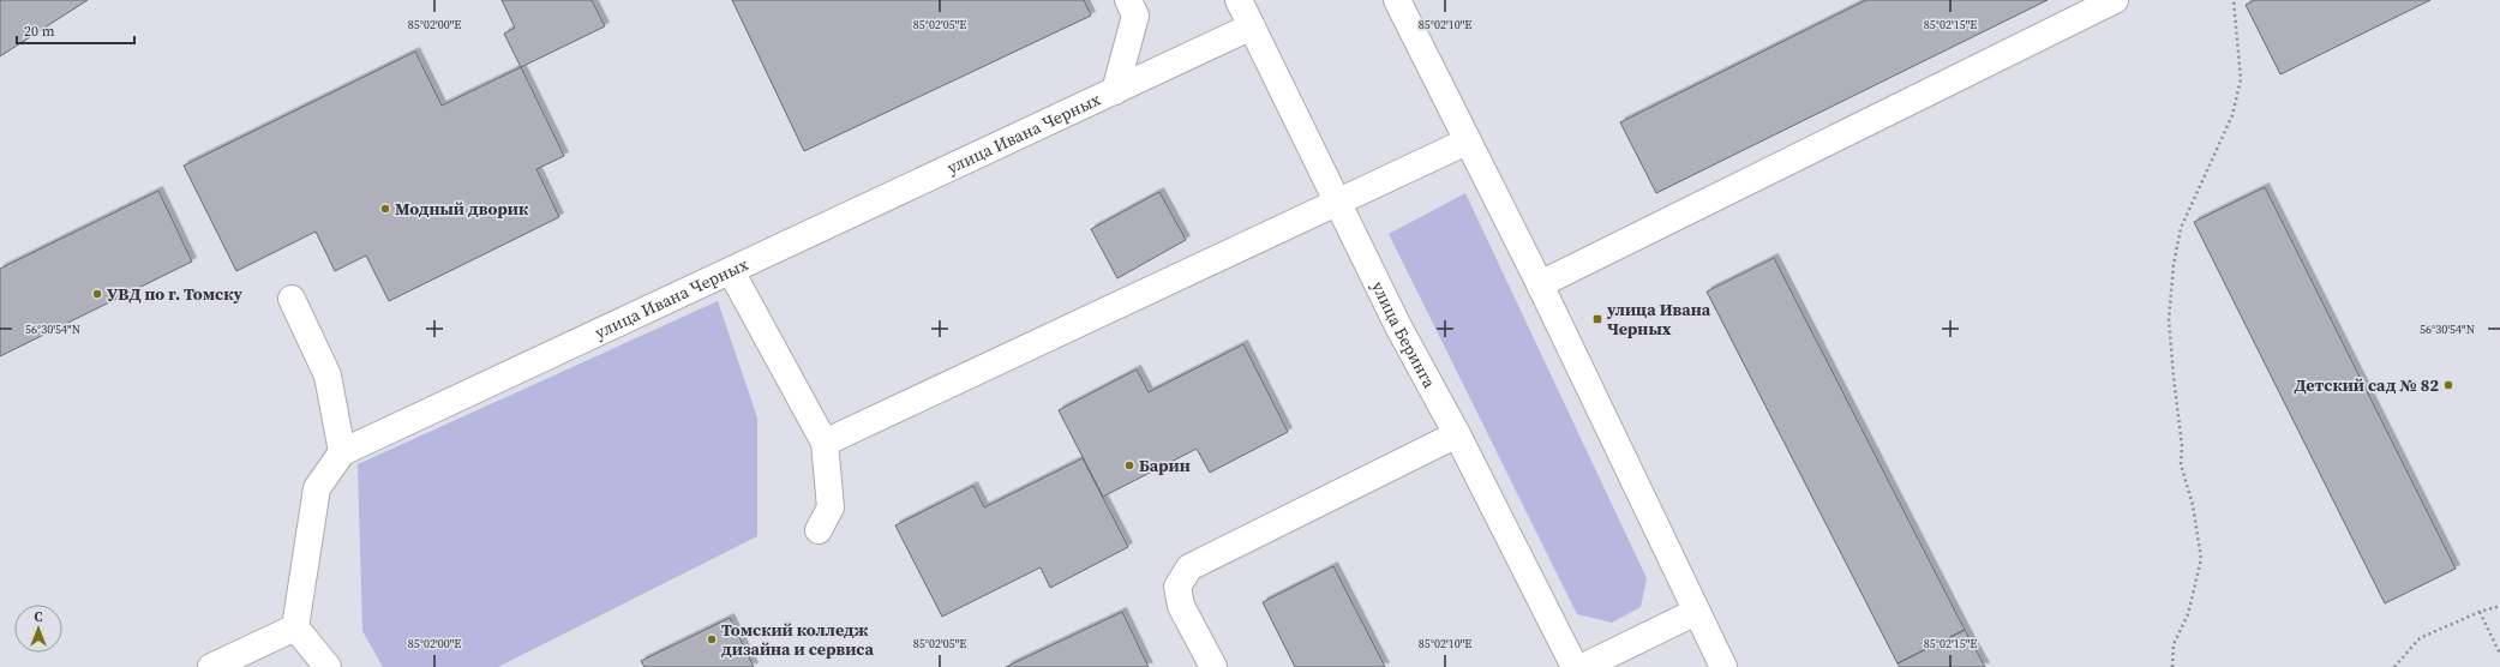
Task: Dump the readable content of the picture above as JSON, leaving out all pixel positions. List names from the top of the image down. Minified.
{"streets":{"street":["улица Ивана Черных","улица Беринга"]},"crossings":[["улица Ивана Черных","улица Беринга"]],"places":{"other":["Модный дворик","УВД по г. Томску","Детский сад № 82","Барин","Томский колледж дизайна и сервиса"],"transit":["улица Ивана Черных"]},"scale_bar":"20 m","north":"top","coordinates":["85°02'00\"E","85°02'05\"E","85°02'10\"E","85°02'15\"E","56°30'54\"N"]}
